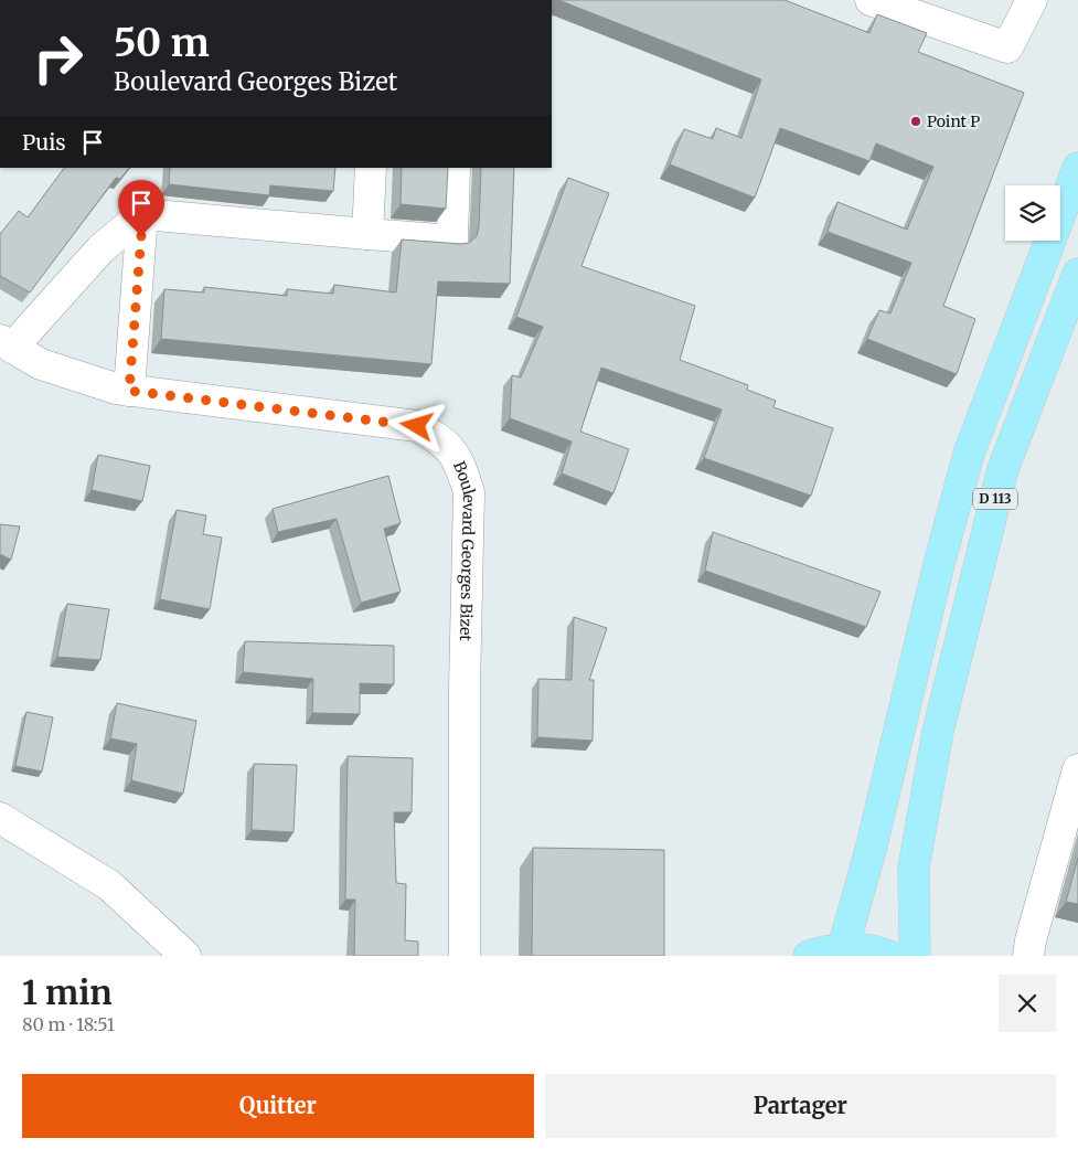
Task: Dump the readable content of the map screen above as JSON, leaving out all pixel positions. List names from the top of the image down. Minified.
{"streets":{"main road":["D 113"],"street":["Boulevard Georges Bizet"]},"places":["Point P"],"page":{"turn":["50 m","Boulevard Georges Bizet"],"then":"Puis","heading":["1 min","80 m · 18:51"],"buttons":["Quitter","Partager"]}}
